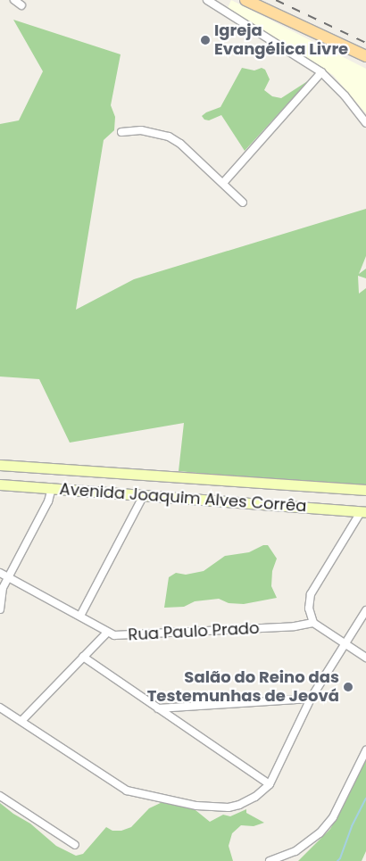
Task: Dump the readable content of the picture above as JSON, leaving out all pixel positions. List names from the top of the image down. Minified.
{"streets":{"main road":["Avenida Joaquim Alves Corrêa"],"street":["Rua Paulo Prado"]},"places":["Igreja Evangélica Livre","Salão do Reino das Testemunhas de Jeová"]}
